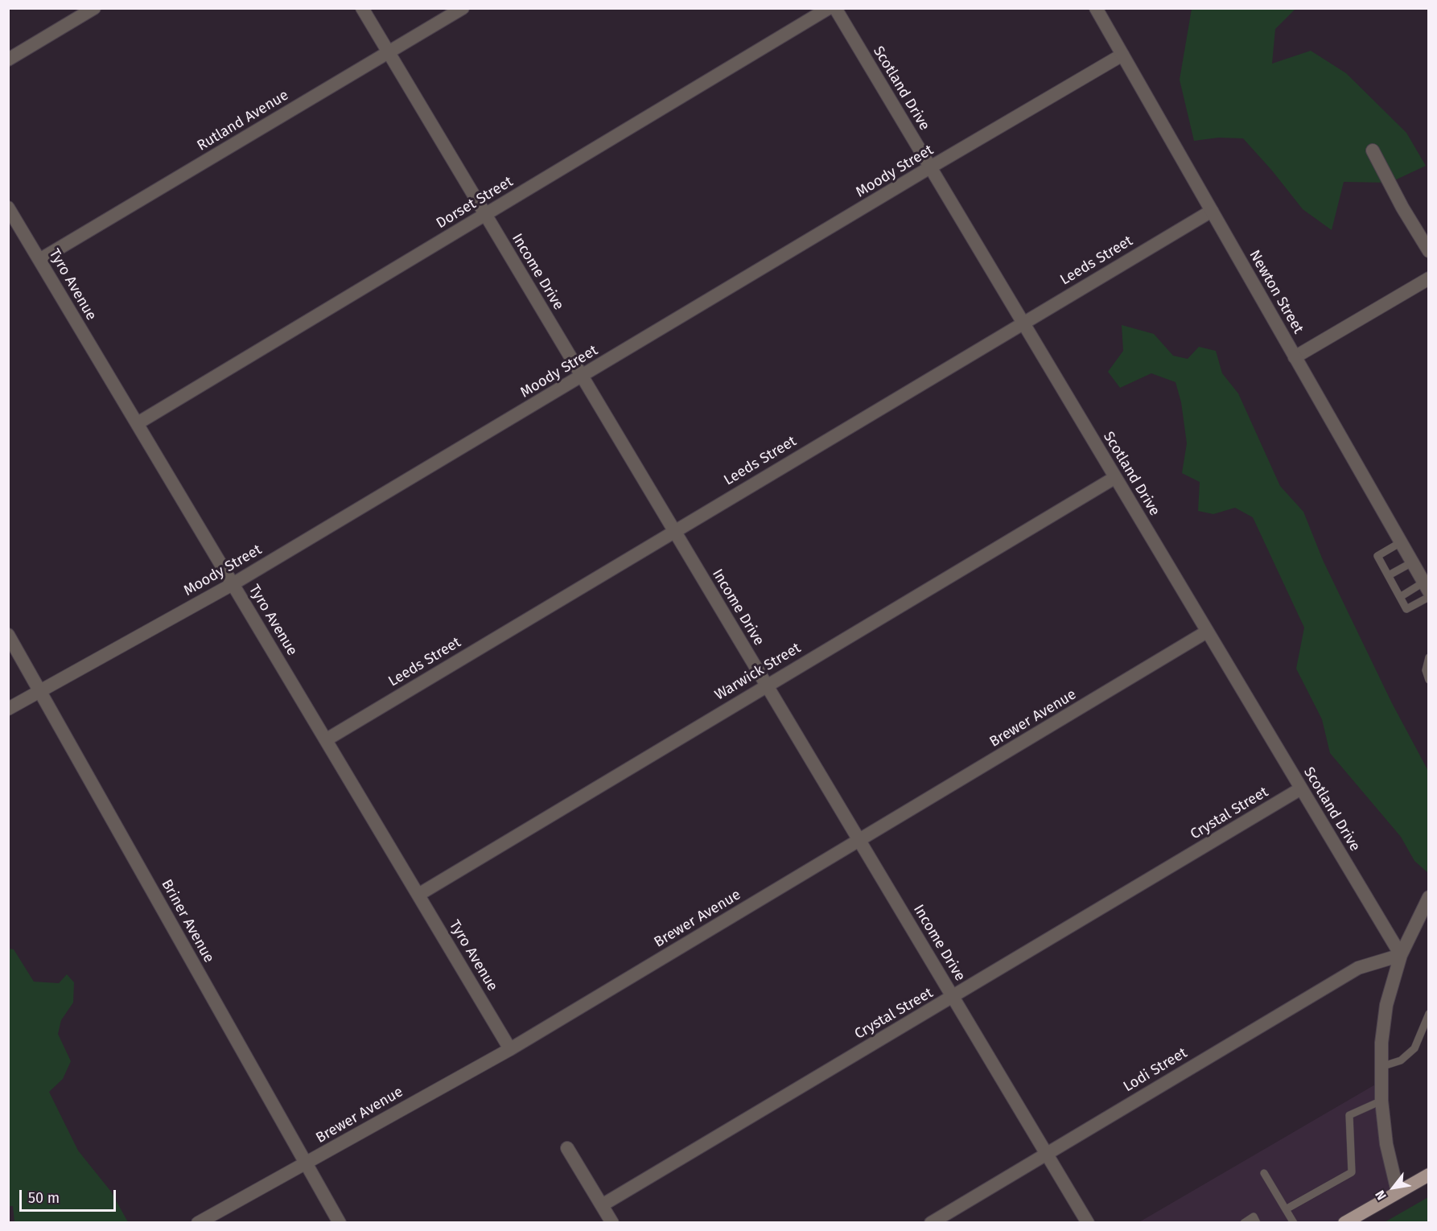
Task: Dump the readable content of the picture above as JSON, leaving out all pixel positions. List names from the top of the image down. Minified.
{"streets":{"street":["Scotland Drive","Rutland Avenue","Moody Street","Dorset Street","Leeds Street","Income Drive","Tyro Avenue","Newton Street","Warwick Street","Brewer Avenue","Crystal Street","Briner Avenue","Lodi Street"]},"crossings":[["Scotland Drive","Moody Street"],["Scotland Drive","Leeds Street"],["Scotland Drive","Warwick Street"],["Scotland Drive","Brewer Avenue"],["Scotland Drive","Crystal Street"],["Scotland Drive","Lodi Street"],["Rutland Avenue","Income Drive"],["Rutland Avenue","Tyro Avenue"],["Moody Street","Income Drive"],["Moody Street","Tyro Avenue"],["Moody Street","Newton Street"],["Moody Street","Briner Avenue"],["Dorset Street","Income Drive"],["Dorset Street","Tyro Avenue"],["Leeds Street","Income Drive"],["Leeds Street","Tyro Avenue"],["Leeds Street","Newton Street"],["Income Drive","Warwick Street"],["Income Drive","Brewer Avenue"],["Income Drive","Crystal Street"],["Income Drive","Lodi Street"],["Tyro Avenue","Warwick Street"],["Tyro Avenue","Brewer Avenue"],["Brewer Avenue","Briner Avenue"]],"scale_bar":"50 m","north":"bottom left"}
